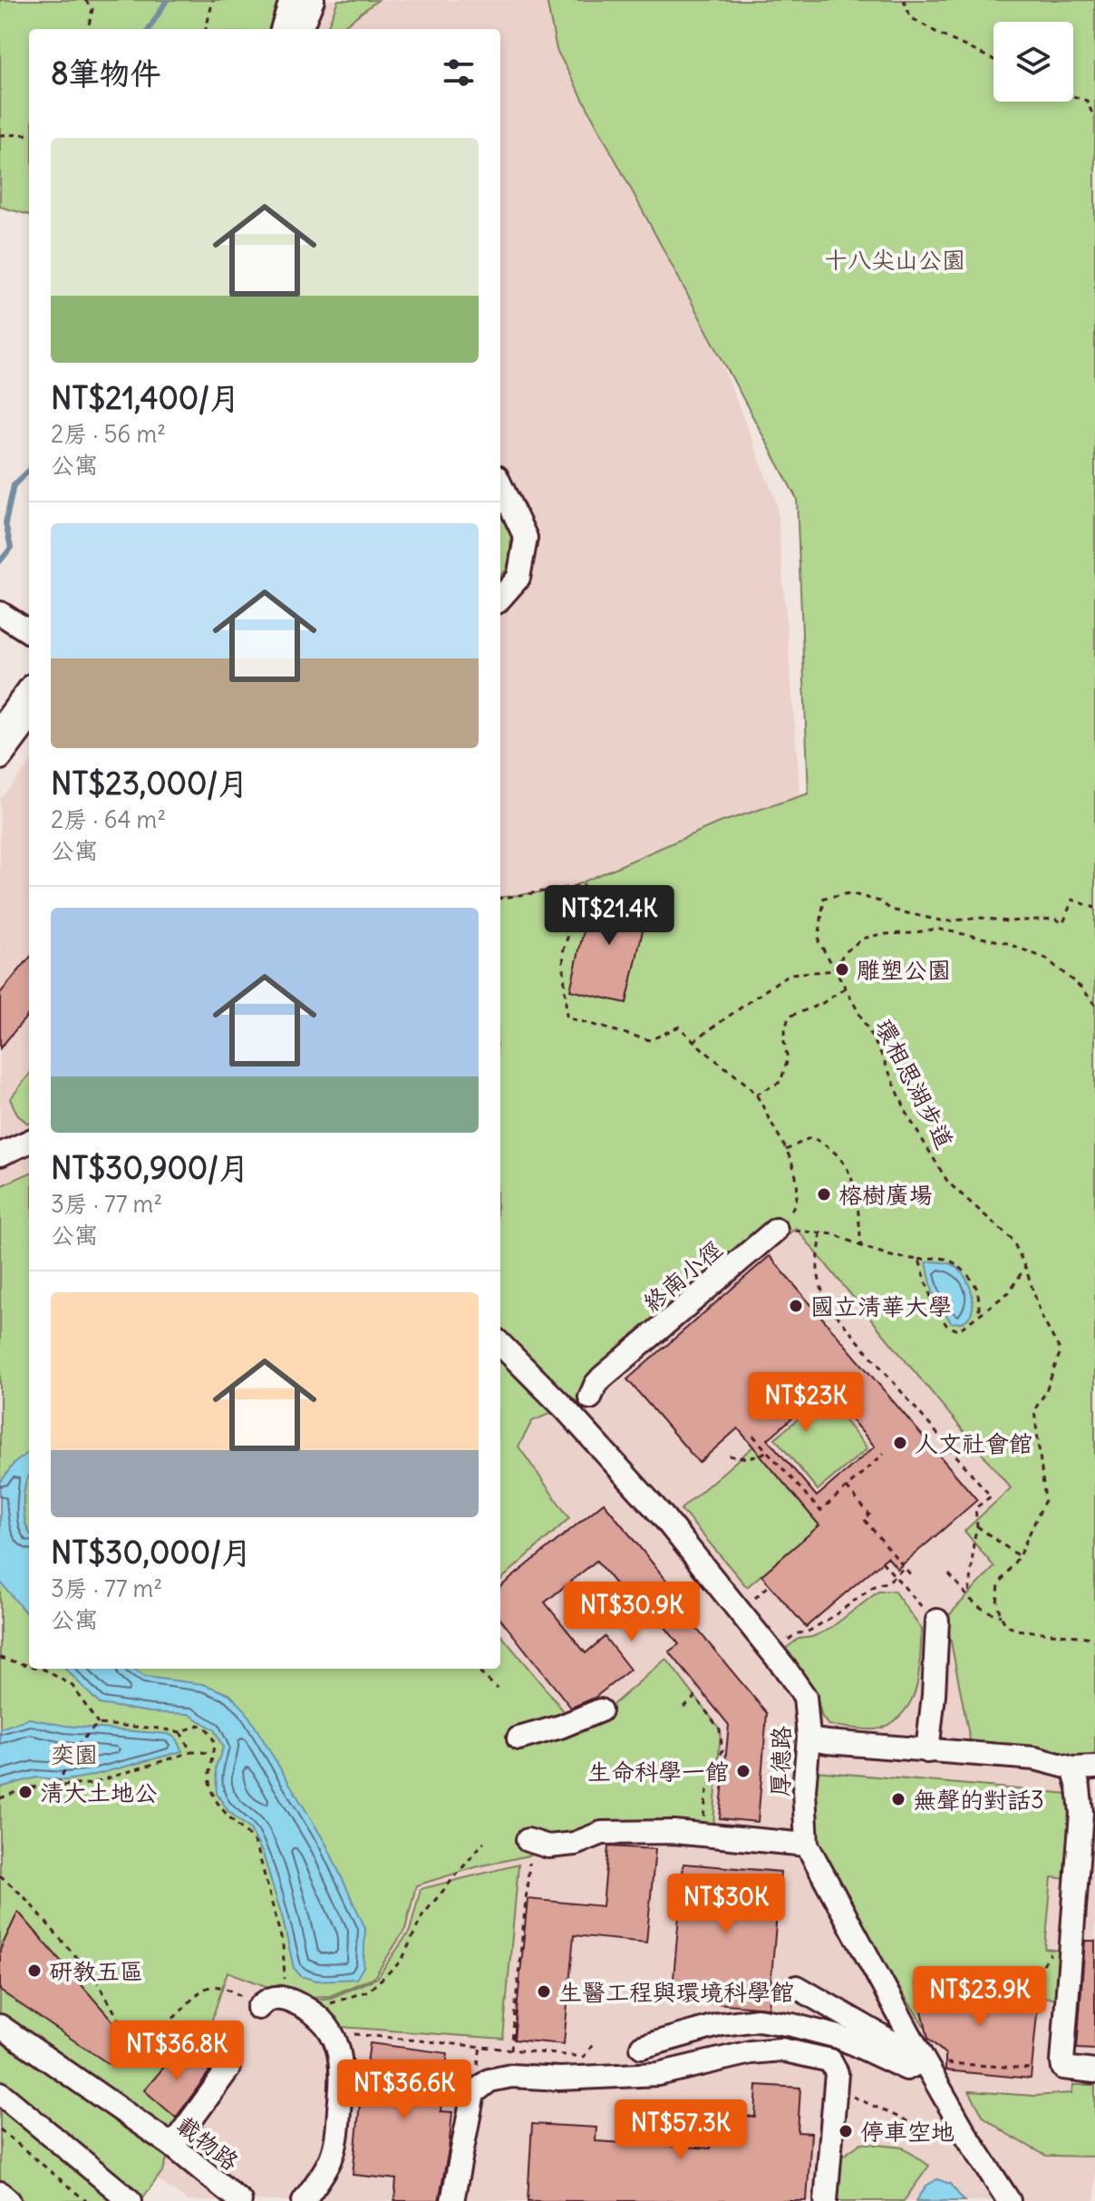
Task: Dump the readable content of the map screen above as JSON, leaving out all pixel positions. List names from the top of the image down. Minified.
{"streets":{"street":["終南小徑","厚德路","載物路"],"path":["環相思湖步道"]},"parks":["十八尖山公園","奕園"],"places":["雕塑公園","榕樹廣場","國立清華大學","人文社會館","生命科學一館","清大土地公","無聲的對話3","研教五區","生醫工程與環境科學館","停車空地"],"page":{"heading":"8筆物件","list":[{"name":"NT$21,400/月","note":"2房 · 56 m² · 公寓"},{"name":"NT$23,000/月","note":"2房 · 64 m² · 公寓"},{"name":"NT$30,900/月","note":"3房 · 77 m² · 公寓"},{"name":"NT$30,000/月","note":"3房 · 77 m² · 公寓"}],"price":["NT$21.4K","NT$23K","NT$30.9K","NT$30K","NT$23.9K","NT$36.8K","NT$36.6K","NT$57.3K"]}}
